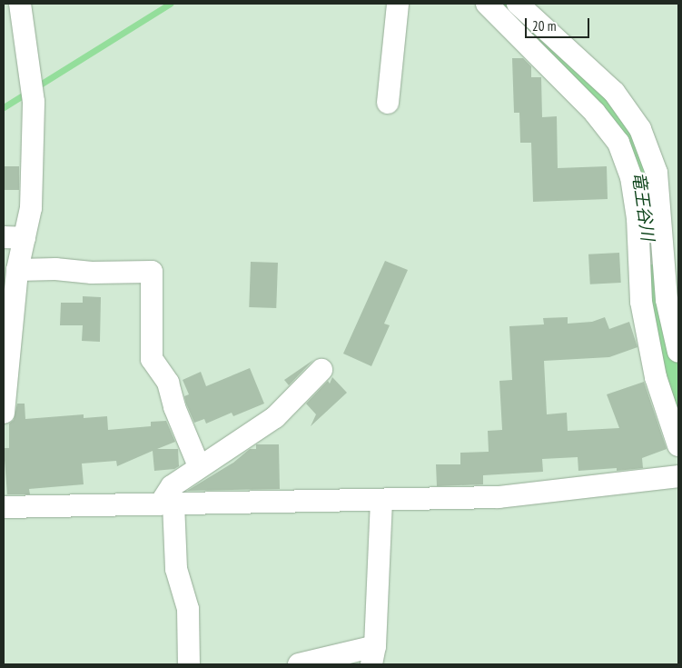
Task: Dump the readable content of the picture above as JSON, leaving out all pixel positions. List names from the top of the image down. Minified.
{"water":["竜王谷川"],"scale_bar":"20 m"}
